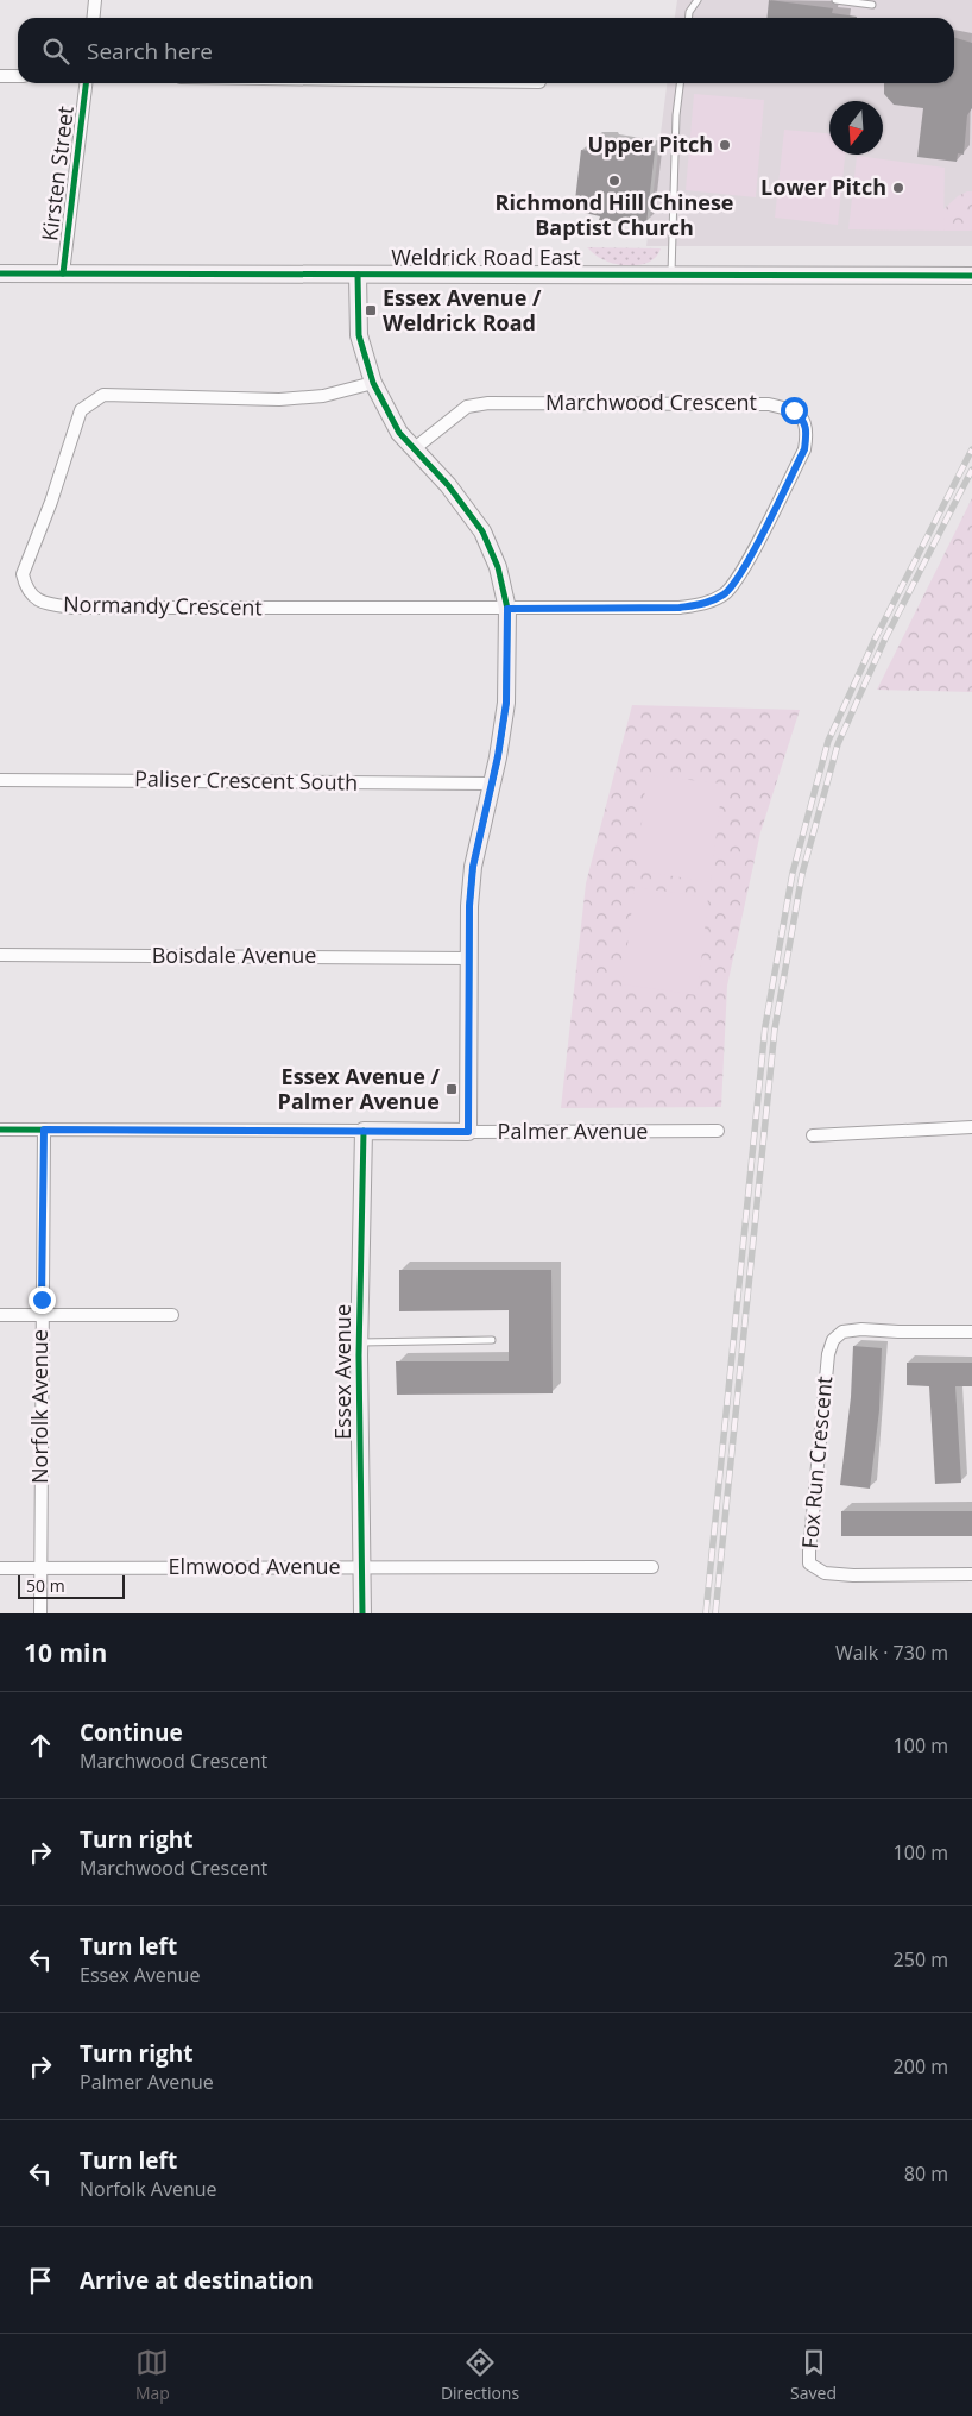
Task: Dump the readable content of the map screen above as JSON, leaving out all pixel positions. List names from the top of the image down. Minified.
{"streets":{"street":["Kirsten Street","Weldrick Road East","Marchwood Crescent","Normandy Crescent","Paliser Crescent South","Boisdale Avenue","Palmer Avenue","Essex Avenue","Norfolk Avenue","Fox Run Crescent","Elmwood Avenue"]},"crossings":[["Kirsten Street","Weldrick Road East"],["Marchwood Crescent","Normandy Crescent"],["Palmer Avenue","Essex Avenue"],["Palmer Avenue","Norfolk Avenue"],["Essex Avenue","Elmwood Avenue"],["Norfolk Avenue","Elmwood Avenue"]],"places":{"other":["Upper Pitch","Richmond Hill Chinese Baptist Church","Lower Pitch"],"transit":["Essex Avenue / Weldrick Road","Essex Avenue / Palmer Avenue"]},"scale_bar":"50 m","north":"bottom","page":{"search":"Search here","scale":"50 m","heading":["10 min","Walk · 730 m"],"list":[["Continue","Marchwood Crescent","100 m"],["Turn right","Marchwood Crescent","100 m"],["Turn left","Essex Avenue","250 m"],["Turn right","Palmer Avenue","200 m"],["Turn left","Norfolk Avenue","80 m"],"Arrive at destination"],"nav":["Map","Directions","Saved"]}}
